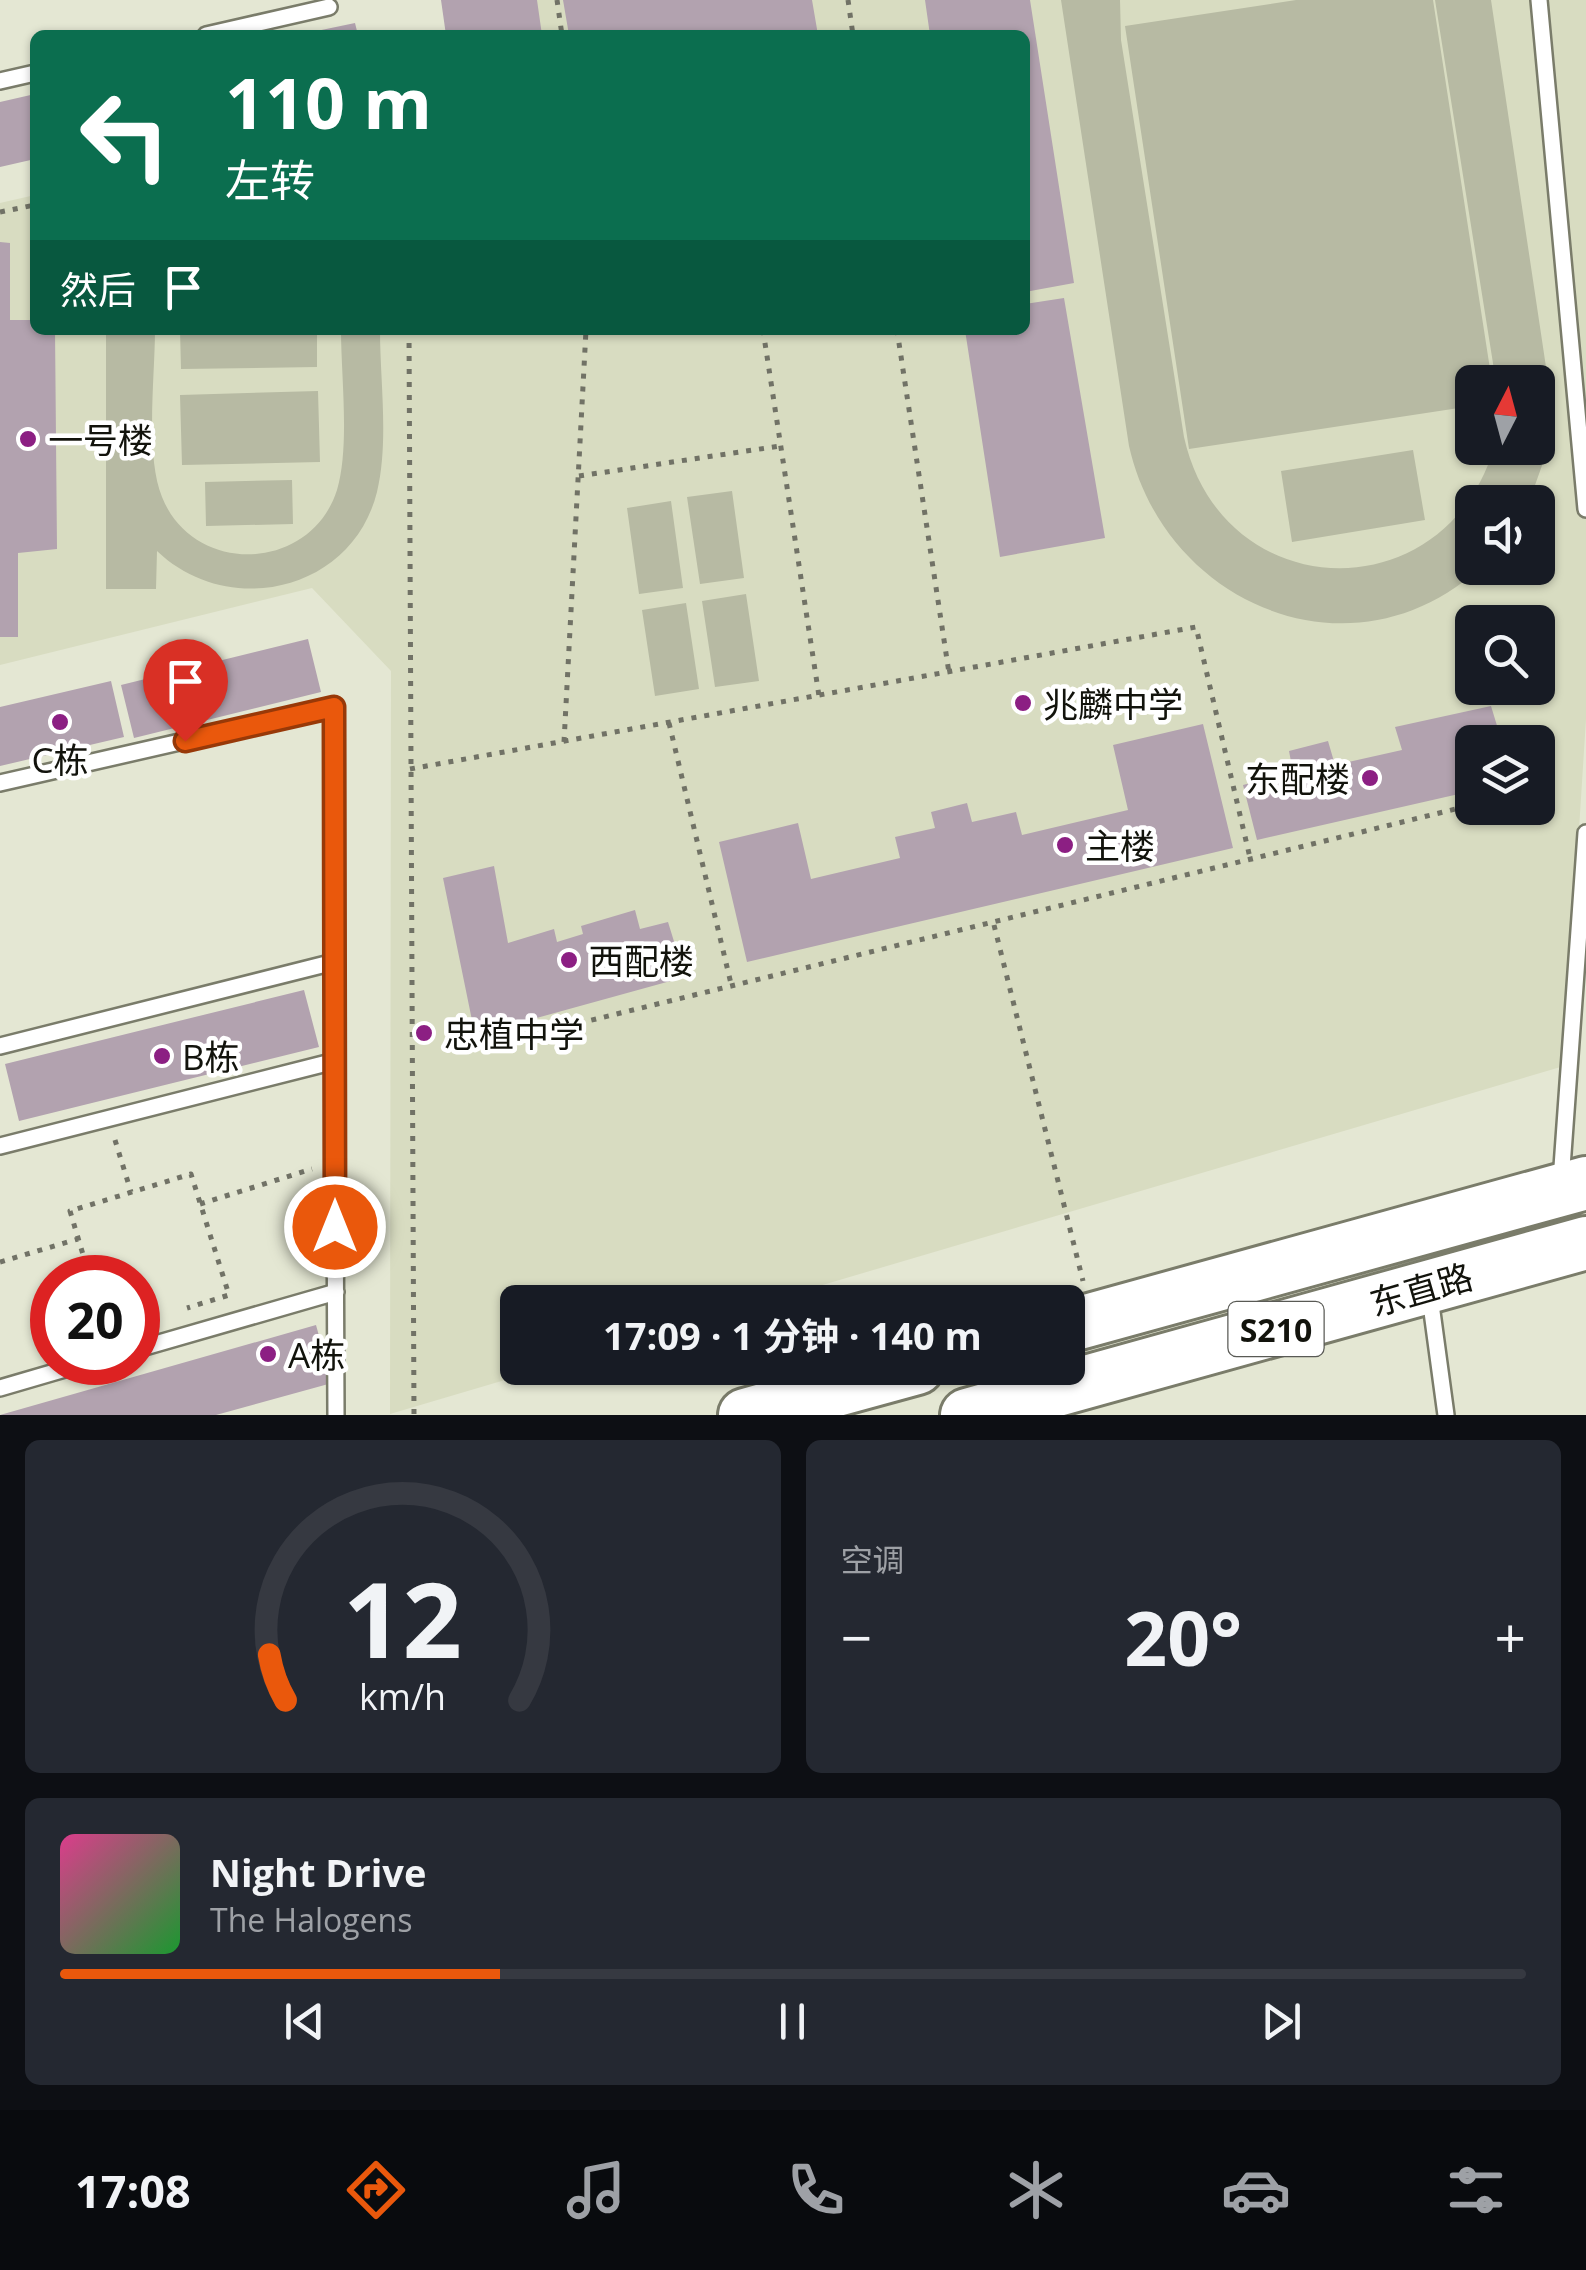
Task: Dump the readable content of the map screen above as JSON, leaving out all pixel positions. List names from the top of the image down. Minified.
{"streets":{"main road":["东直路","S210"]},"places":["一号楼","兆麟中学","C栋","东配楼","主楼","西配楼","忠植中学","B栋","A栋"],"north":"top","page":{"turn":["110 m","左转"],"then":"然后","limit":"20","trip":"17:09 · 1 分钟 · 140 m","tile":"空调","heat":["−","20°","+"],"song":["Night Drive","The Halogens"],"tabs":"17:08","gauge":["12","km/h"]}}
